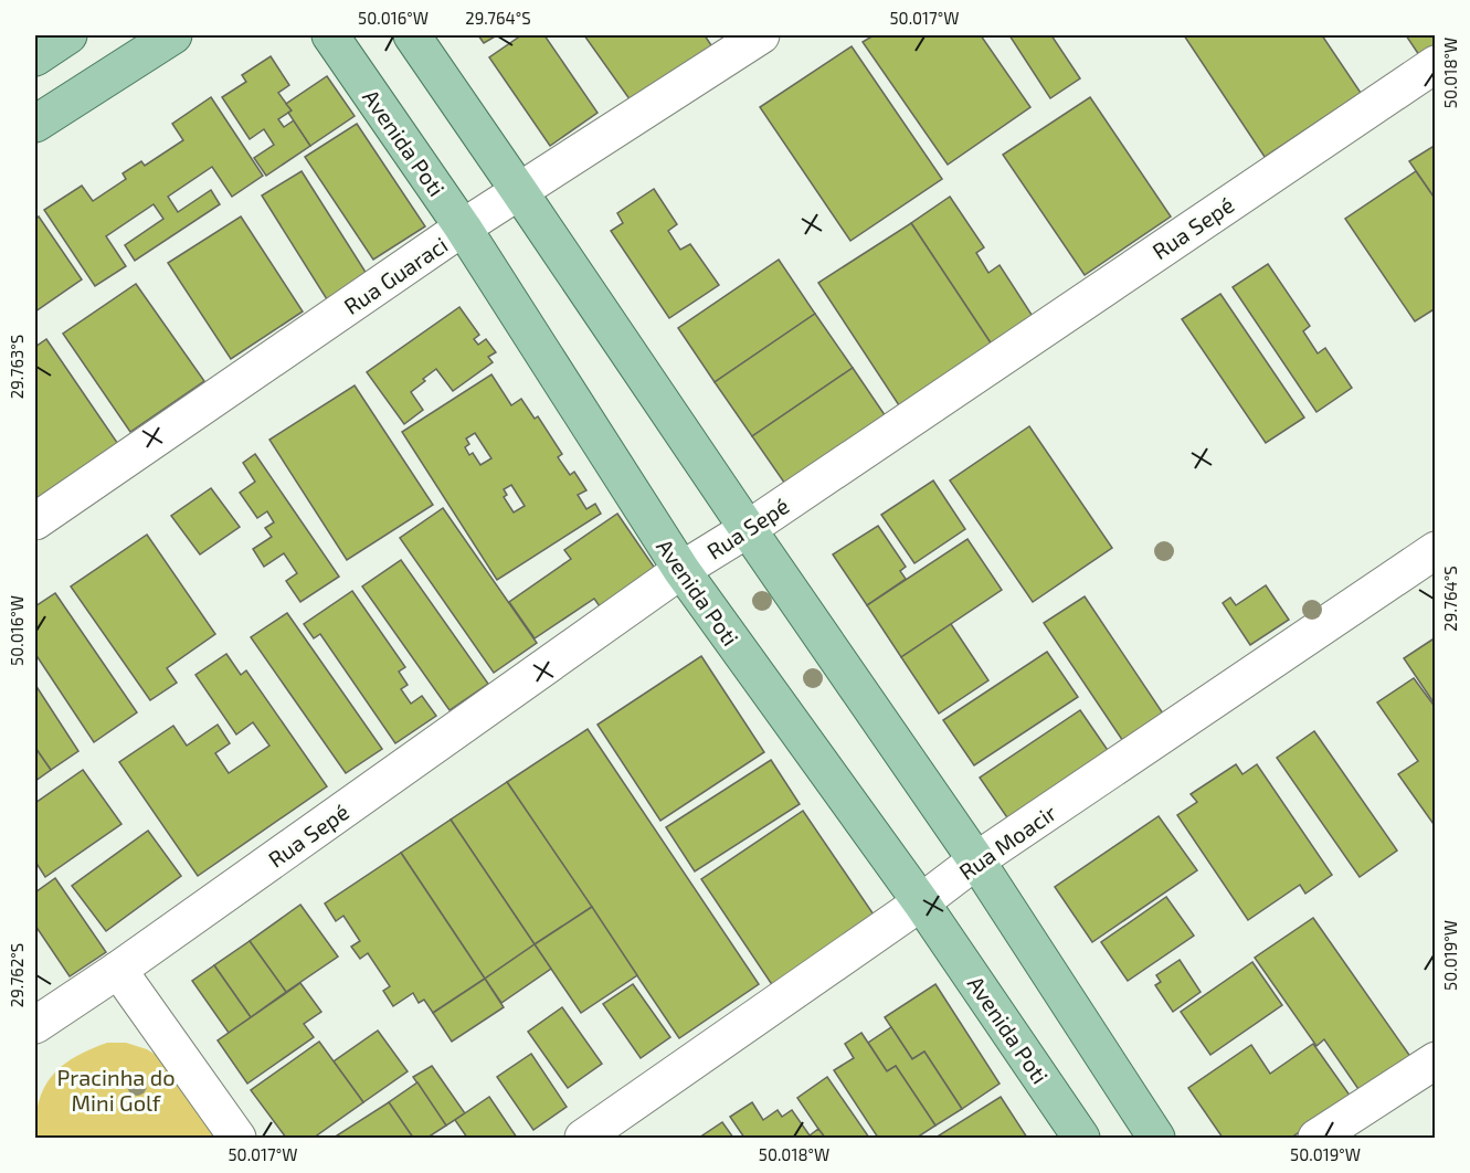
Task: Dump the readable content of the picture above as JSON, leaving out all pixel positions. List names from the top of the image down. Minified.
{"streets":{"main road":["Avenida Poti"],"street":["Rua Sepé","Rua Guaraci","Rua Moacir"]},"crossings":[["Avenida Poti","Rua Sepé"],["Avenida Poti","Rua Guaraci"],["Avenida Poti","Rua Moacir"]],"parks":["Pracinha do Mini Golf"],"coordinates":["50.016°W","29.764°S","50.017°W","50.018°W","29.763°S","50.019°W","29.762°S"]}
